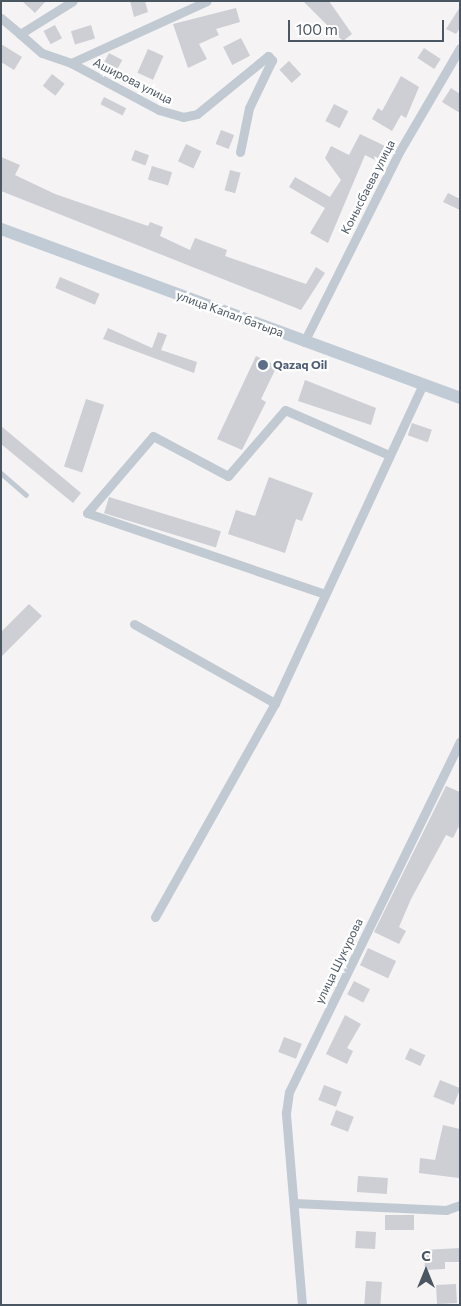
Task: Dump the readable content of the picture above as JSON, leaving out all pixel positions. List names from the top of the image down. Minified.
{"streets":{"main road":["улица Капал батыра"],"street":["Аширова улица","Конысбаева улица","улица Шукурова"]},"crossings":[["Конысбаева улица","улица Капал батыра"]],"places":["Qazaq Oil"],"scale_bar":"100 m","north":"top"}
